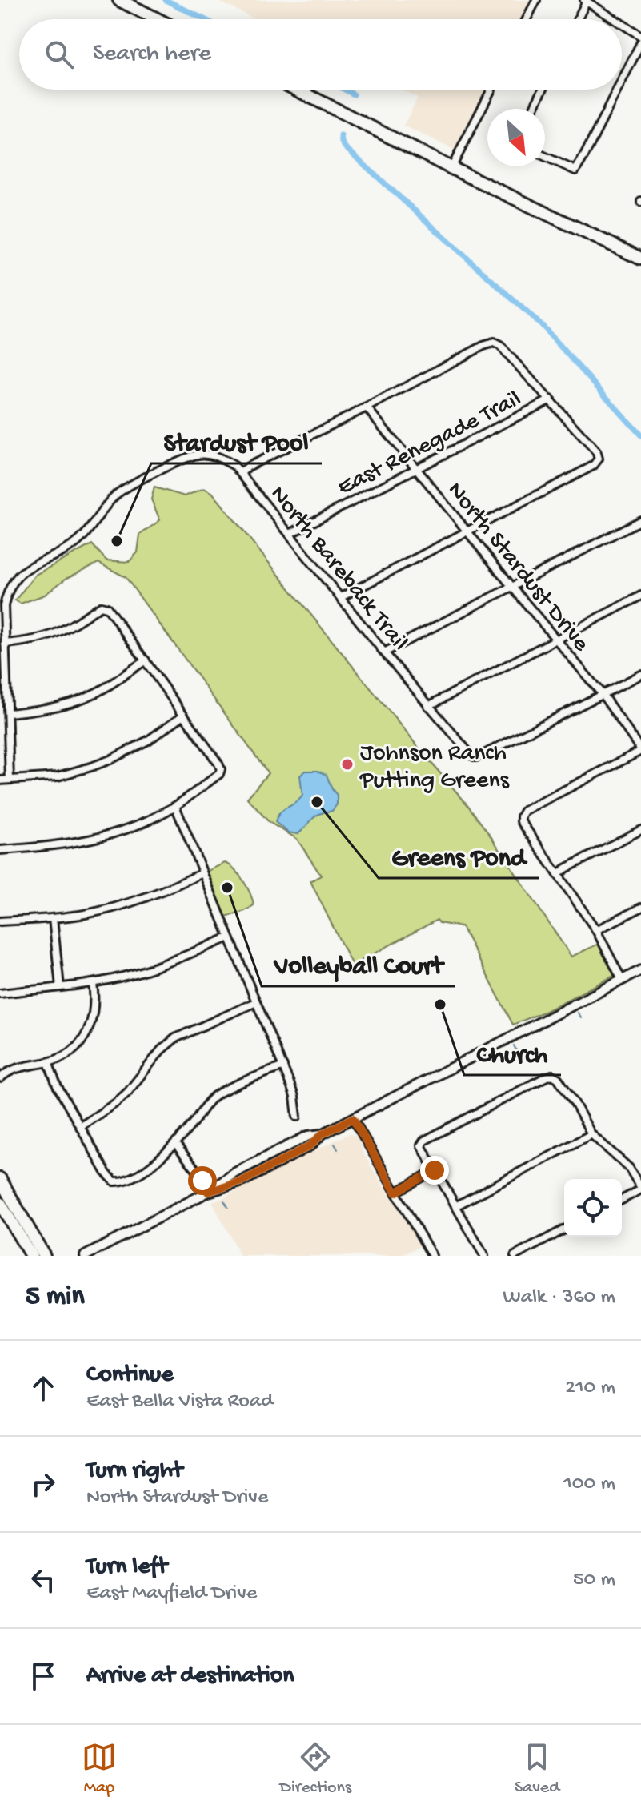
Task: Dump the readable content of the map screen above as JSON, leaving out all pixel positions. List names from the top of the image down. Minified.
{"streets":{"street":["East Renegade Trail","North Stardust Drive","North Bareback Trail"]},"crossings":[["East Renegade Trail","North Stardust Drive"],["East Renegade Trail","North Bareback Trail"],["North Stardust Drive","North Bareback Trail"]],"places":["Stardust Pool","Johnson Ranch Putting Greens","Greens Pond","Volleyball Court","Church"],"north":"bottom right","page":{"search":"Search here","heading":["5 min","Walk · 360 m"],"list":[["Continue","East Bella Vista Road","210 m"],["Turn right","North Stardust Drive","100 m"],["Turn left","East Mayfield Drive","50 m"],"Arrive at destination"],"nav":["Map","Directions","Saved"]}}
